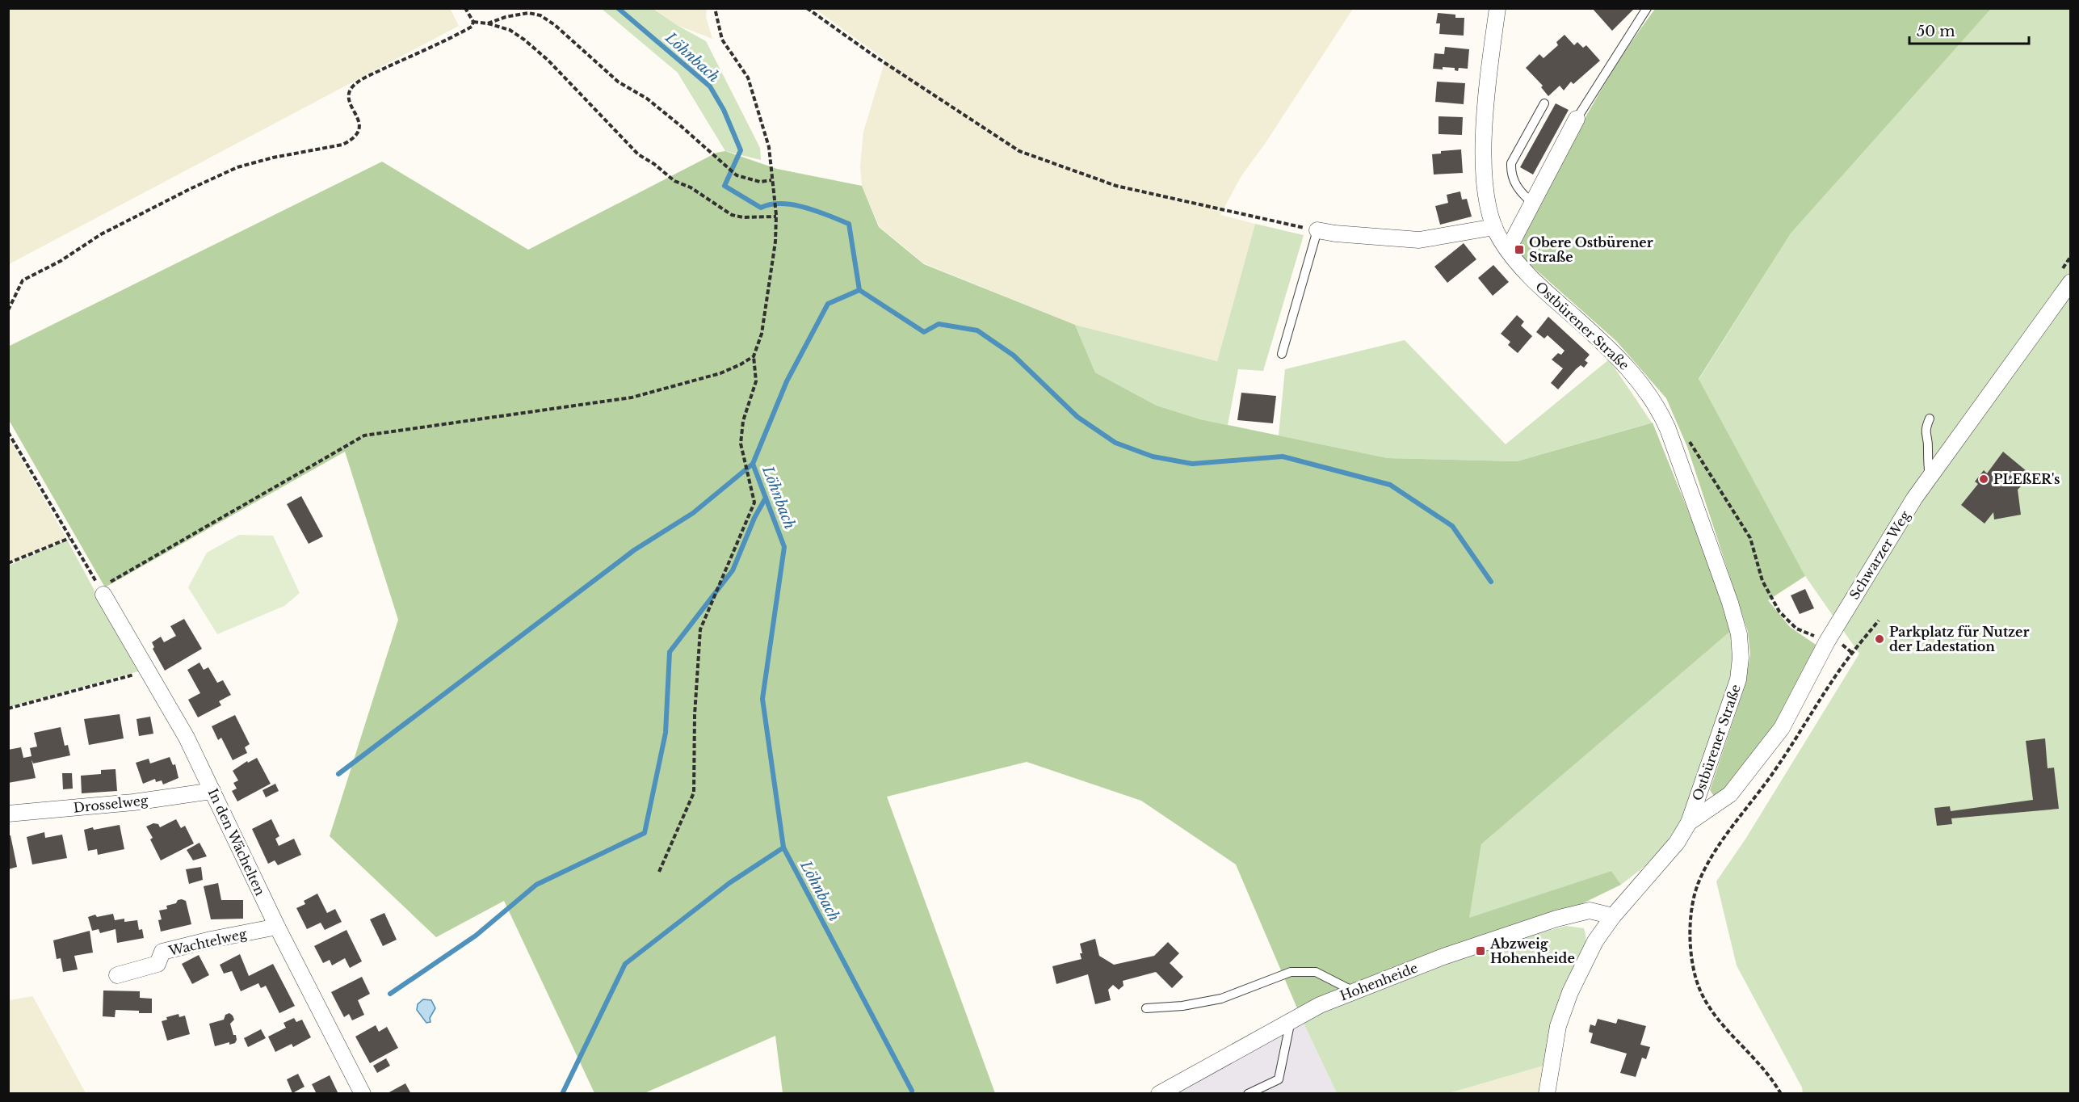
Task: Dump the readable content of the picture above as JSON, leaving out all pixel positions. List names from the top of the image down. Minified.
{"streets":{"street":["Ostbürener Straße","Schwarzer Weg","Drosselweg","In den Wächelten","Wachtelweg","Hohenheide"]},"crossings":[["Ostbürener Straße","Schwarzer Weg"],["Ostbürener Straße","Hohenheide"],["Drosselweg","In den Wächelten"],["In den Wächelten","Wachtelweg"]],"water":["Löhnbach"],"places":{"transit":["Obere Ostbürener Straße","Abzweig Hohenheide"],"other":["PLEßER's","Parkplatz für Nutzer der Ladestation"]},"scale_bar":"50 m"}
